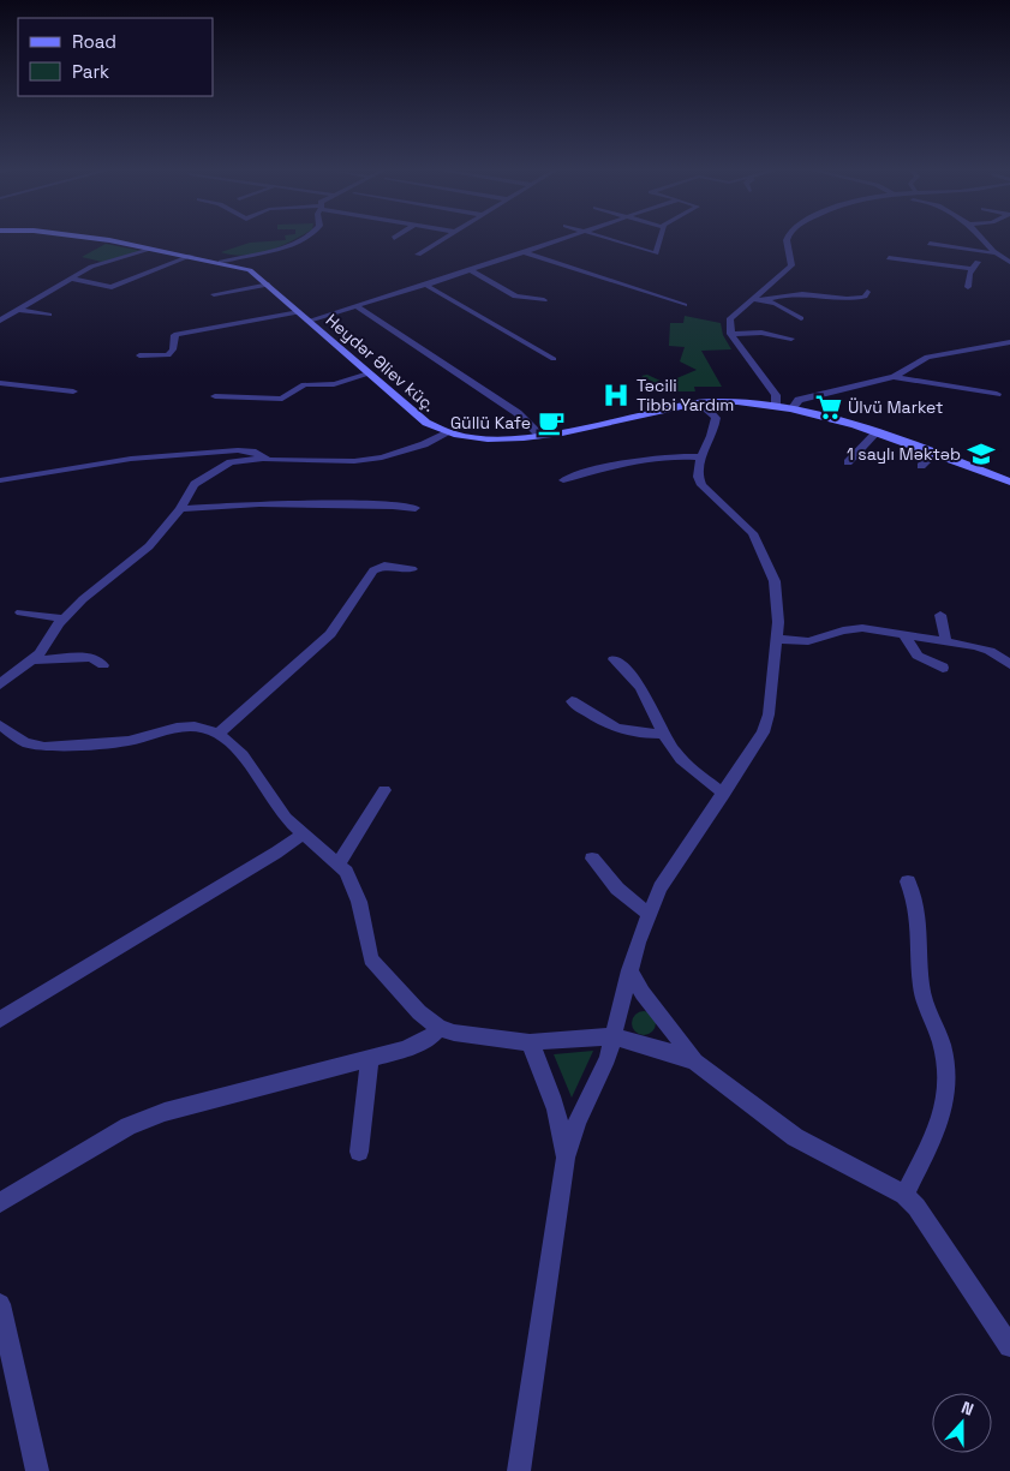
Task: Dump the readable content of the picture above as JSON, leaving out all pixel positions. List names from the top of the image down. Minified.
{"streets":{"main road":["Heydər Əliev küç."]},"places":{"hospital":["Təcili Tibbi Yardım"],"supermarket":["Ülvü Market"],"cafe":["Güllü Kafe"],"school or university":["1 saylı Məktəb"]},"legend":["Road","Park"],"north":"top"}
